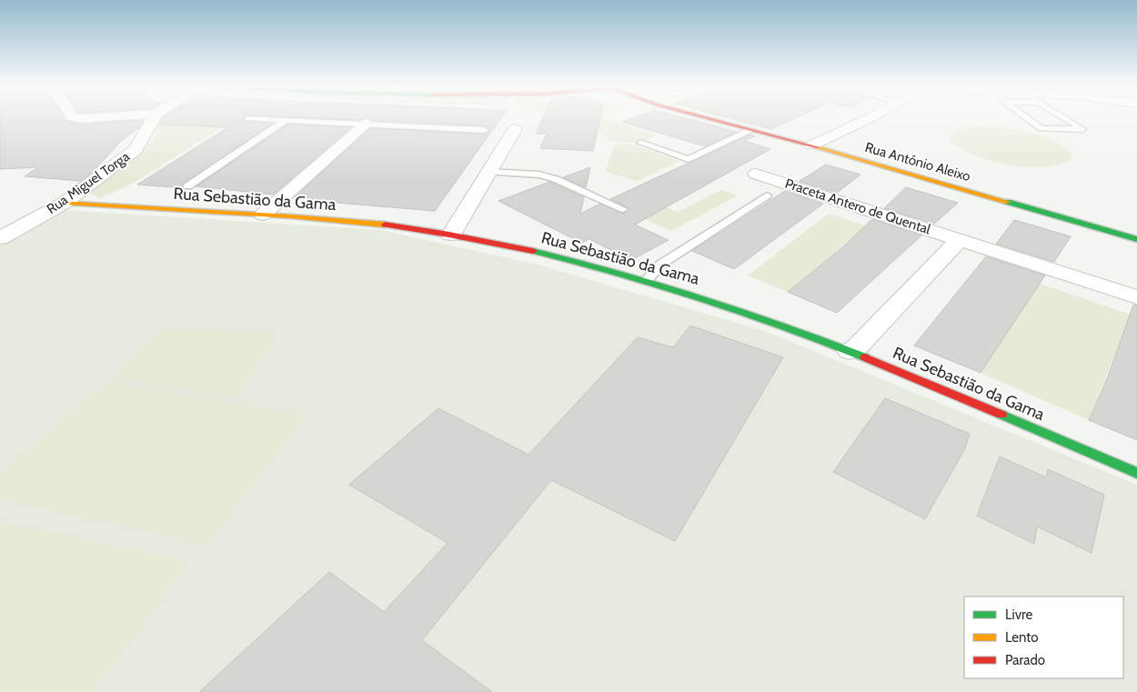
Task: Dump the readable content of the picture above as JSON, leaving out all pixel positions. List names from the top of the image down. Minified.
{"streets":{"street":["Rua António Aleixo","Rua Miguel Torga","Rua Sebastião da Gama","Praceta Antero de Quental"]},"crossings":[["Rua Miguel Torga","Rua Sebastião da Gama"]],"legend":["Livre","Lento","Parado"]}
